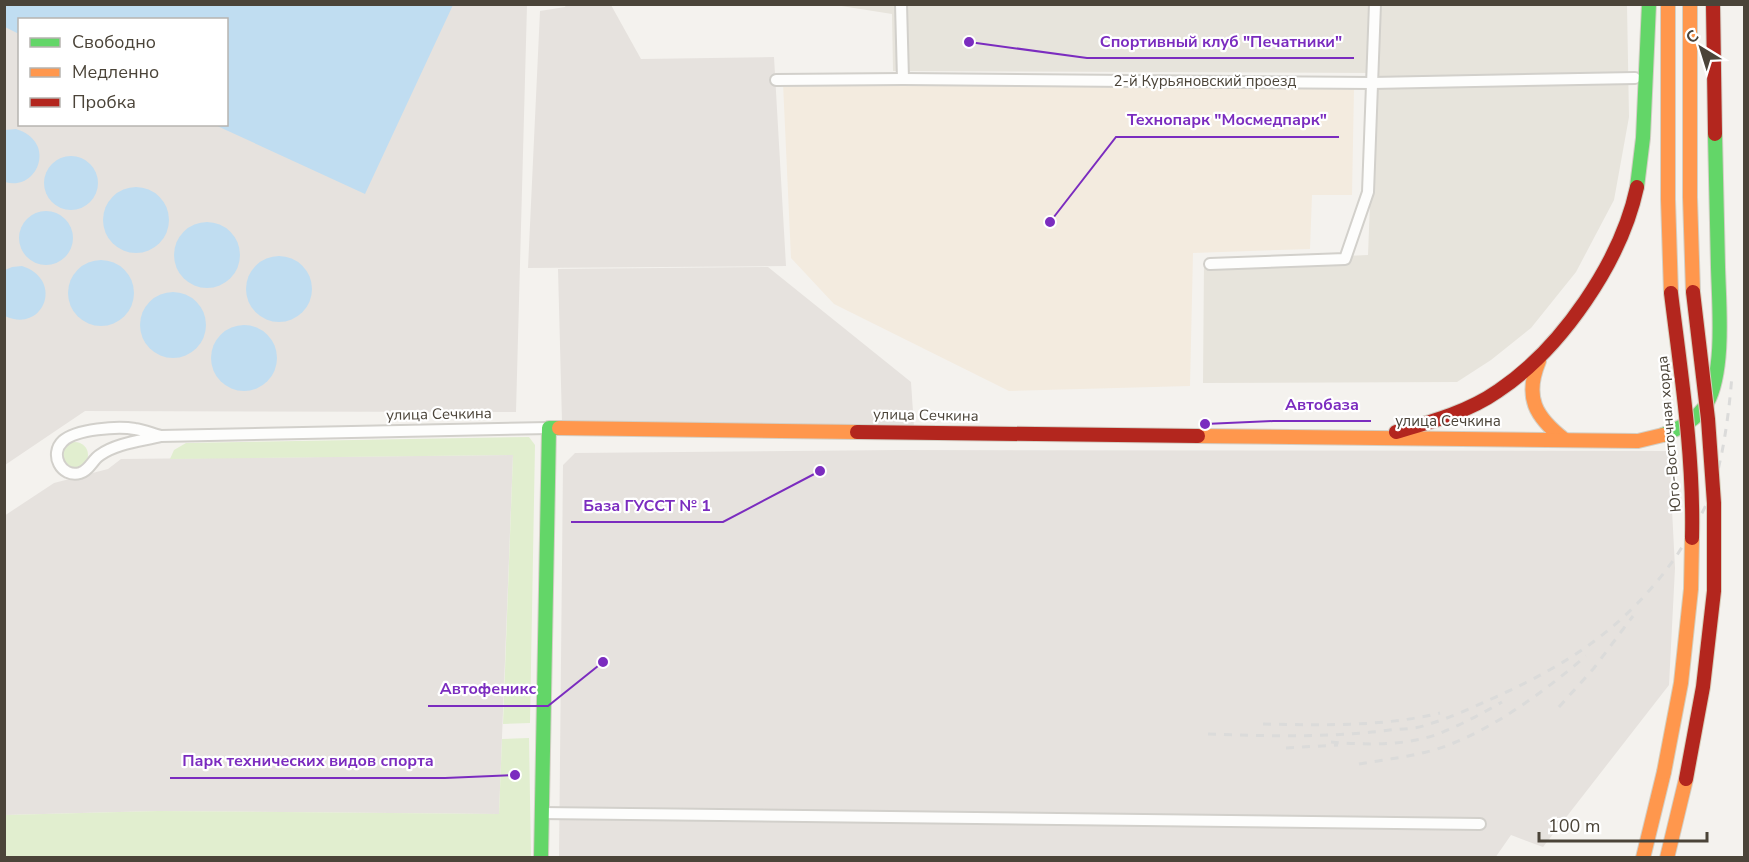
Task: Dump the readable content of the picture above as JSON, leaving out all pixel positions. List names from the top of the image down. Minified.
{"streets":{"street":["2-й Курьяновский проезд","улица Сечкина","Юго-Восточная хорда"]},"places":["Спортивный клуб \"Печатники\"","Технопарк \"Мосмедпарк\"","Автобаза","База ГУССТ № 1","Автофеникс","Парк технических видов спорта"],"legend":["Свободно","Медленно","Пробка"],"scale_bar":"100 m","north":"top left"}
